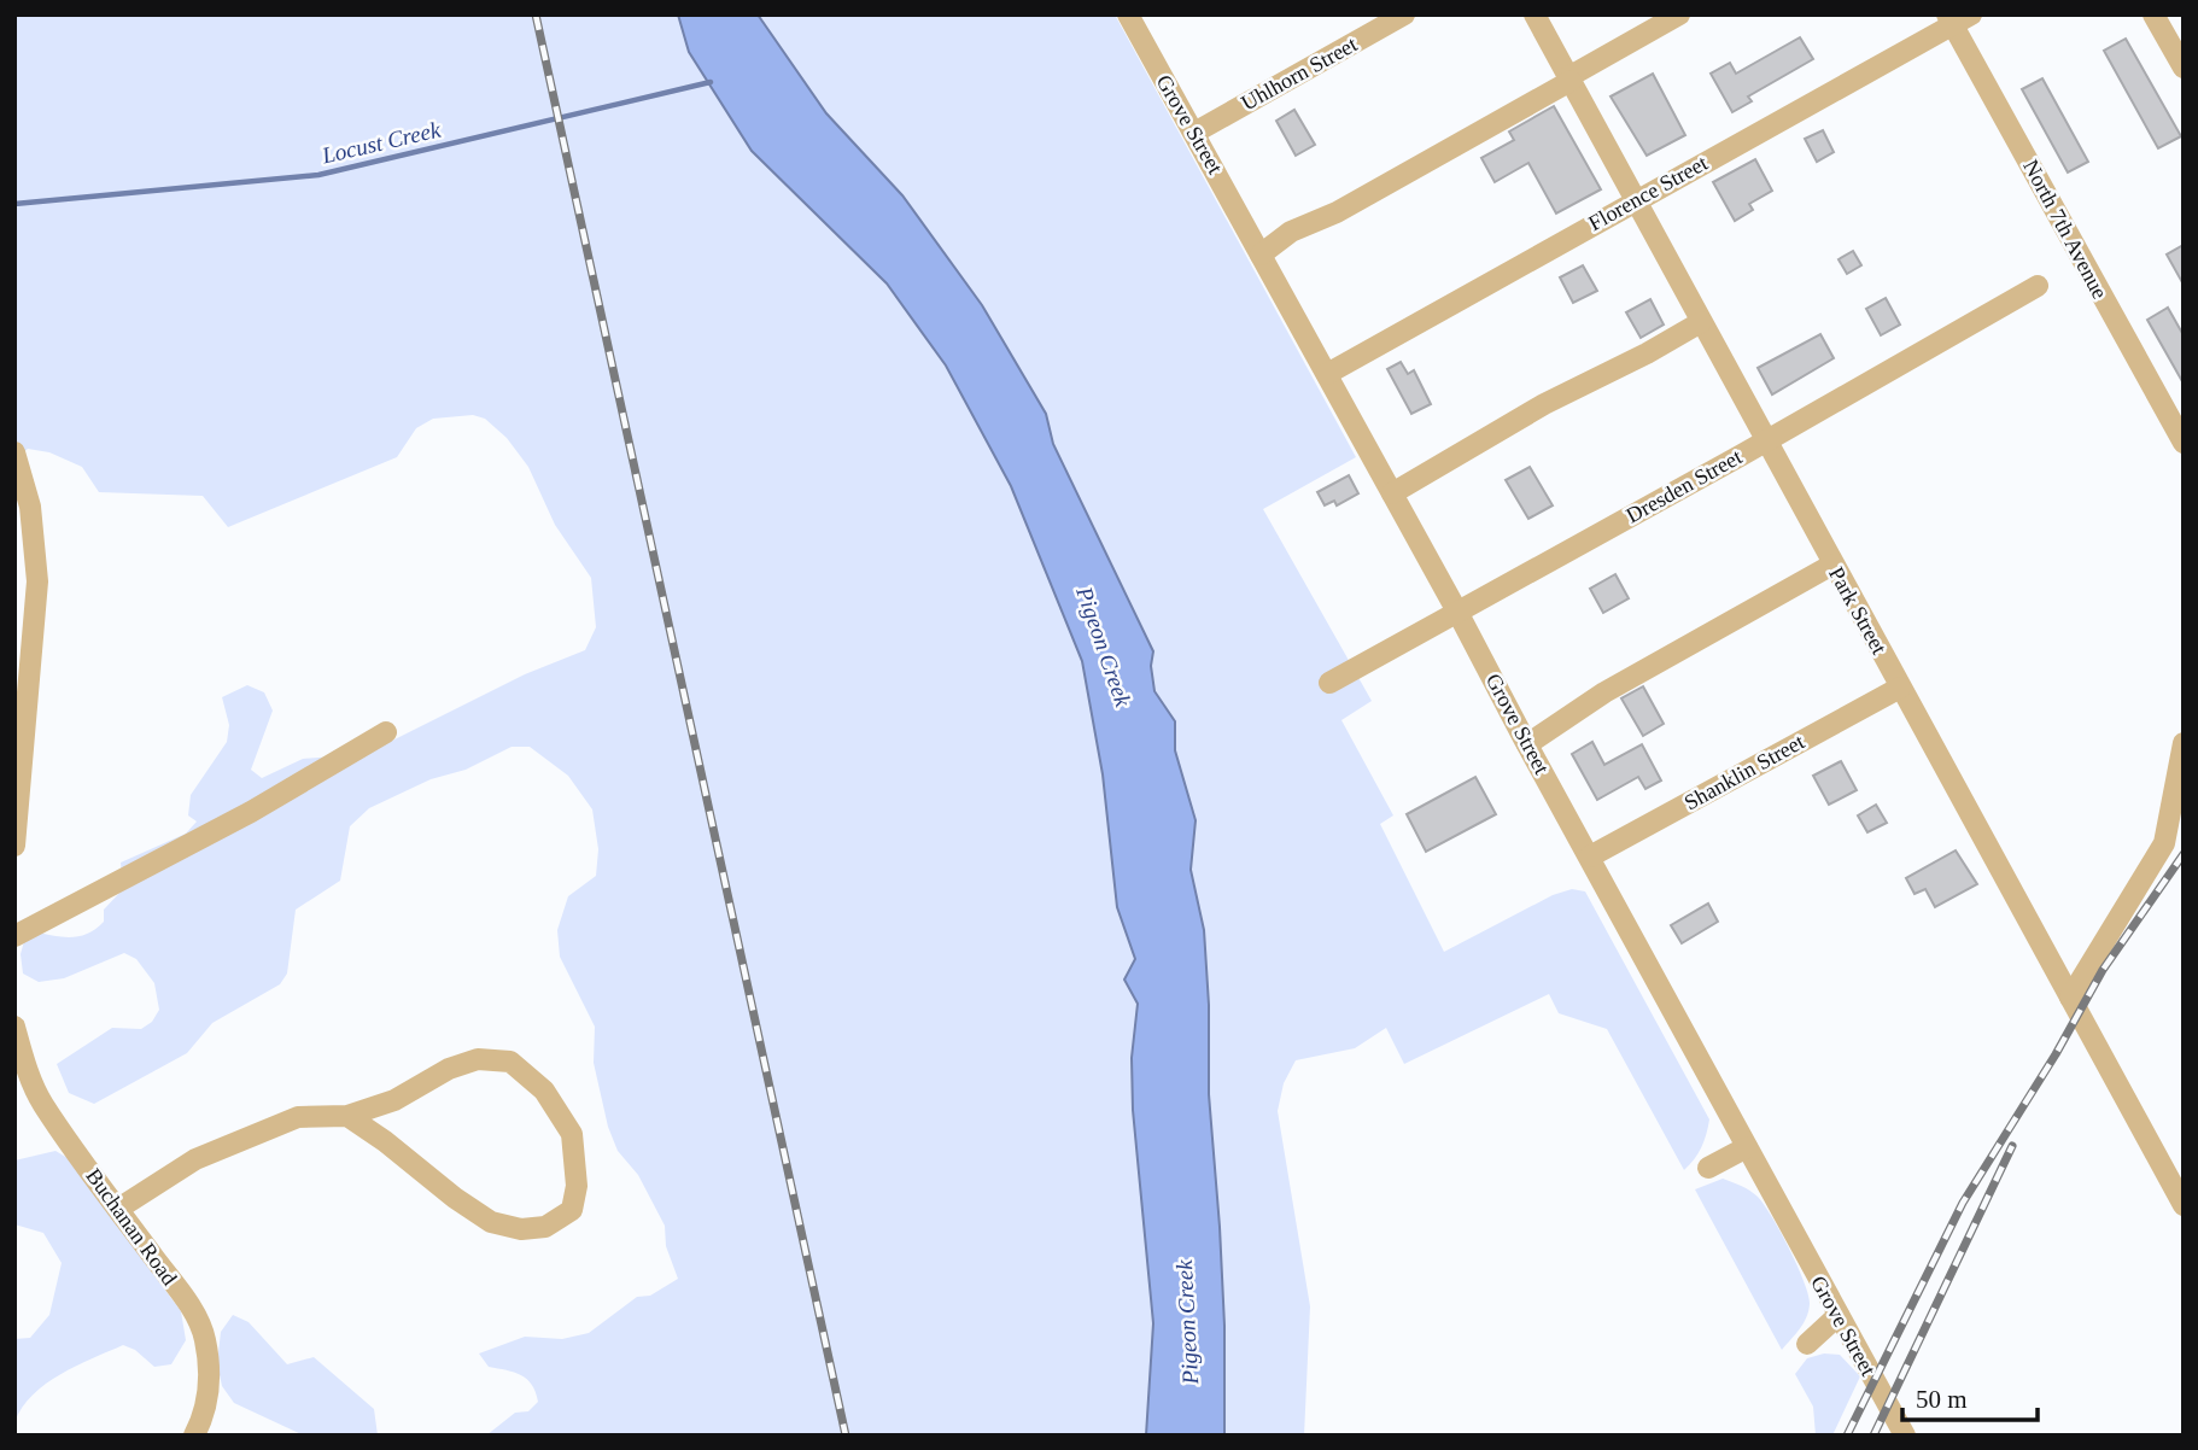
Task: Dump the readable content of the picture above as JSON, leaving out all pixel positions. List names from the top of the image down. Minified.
{"streets":{"street":["Uhlhorn Street","Grove Street","Florence Street","North 7th Avenue","Dresden Street","Park Street","Shanklin Street","Buchanan Road"]},"crossings":[["Uhlhorn Street","Grove Street"],["Grove Street","Florence Street"],["Grove Street","Dresden Street"],["Grove Street","Shanklin Street"],["Florence Street","North 7th Avenue"],["Florence Street","Park Street"],["Dresden Street","Park Street"],["Park Street","Shanklin Street"]],"water":["Locust Creek","Pigeon Creek"],"scale_bar":"50 m"}
